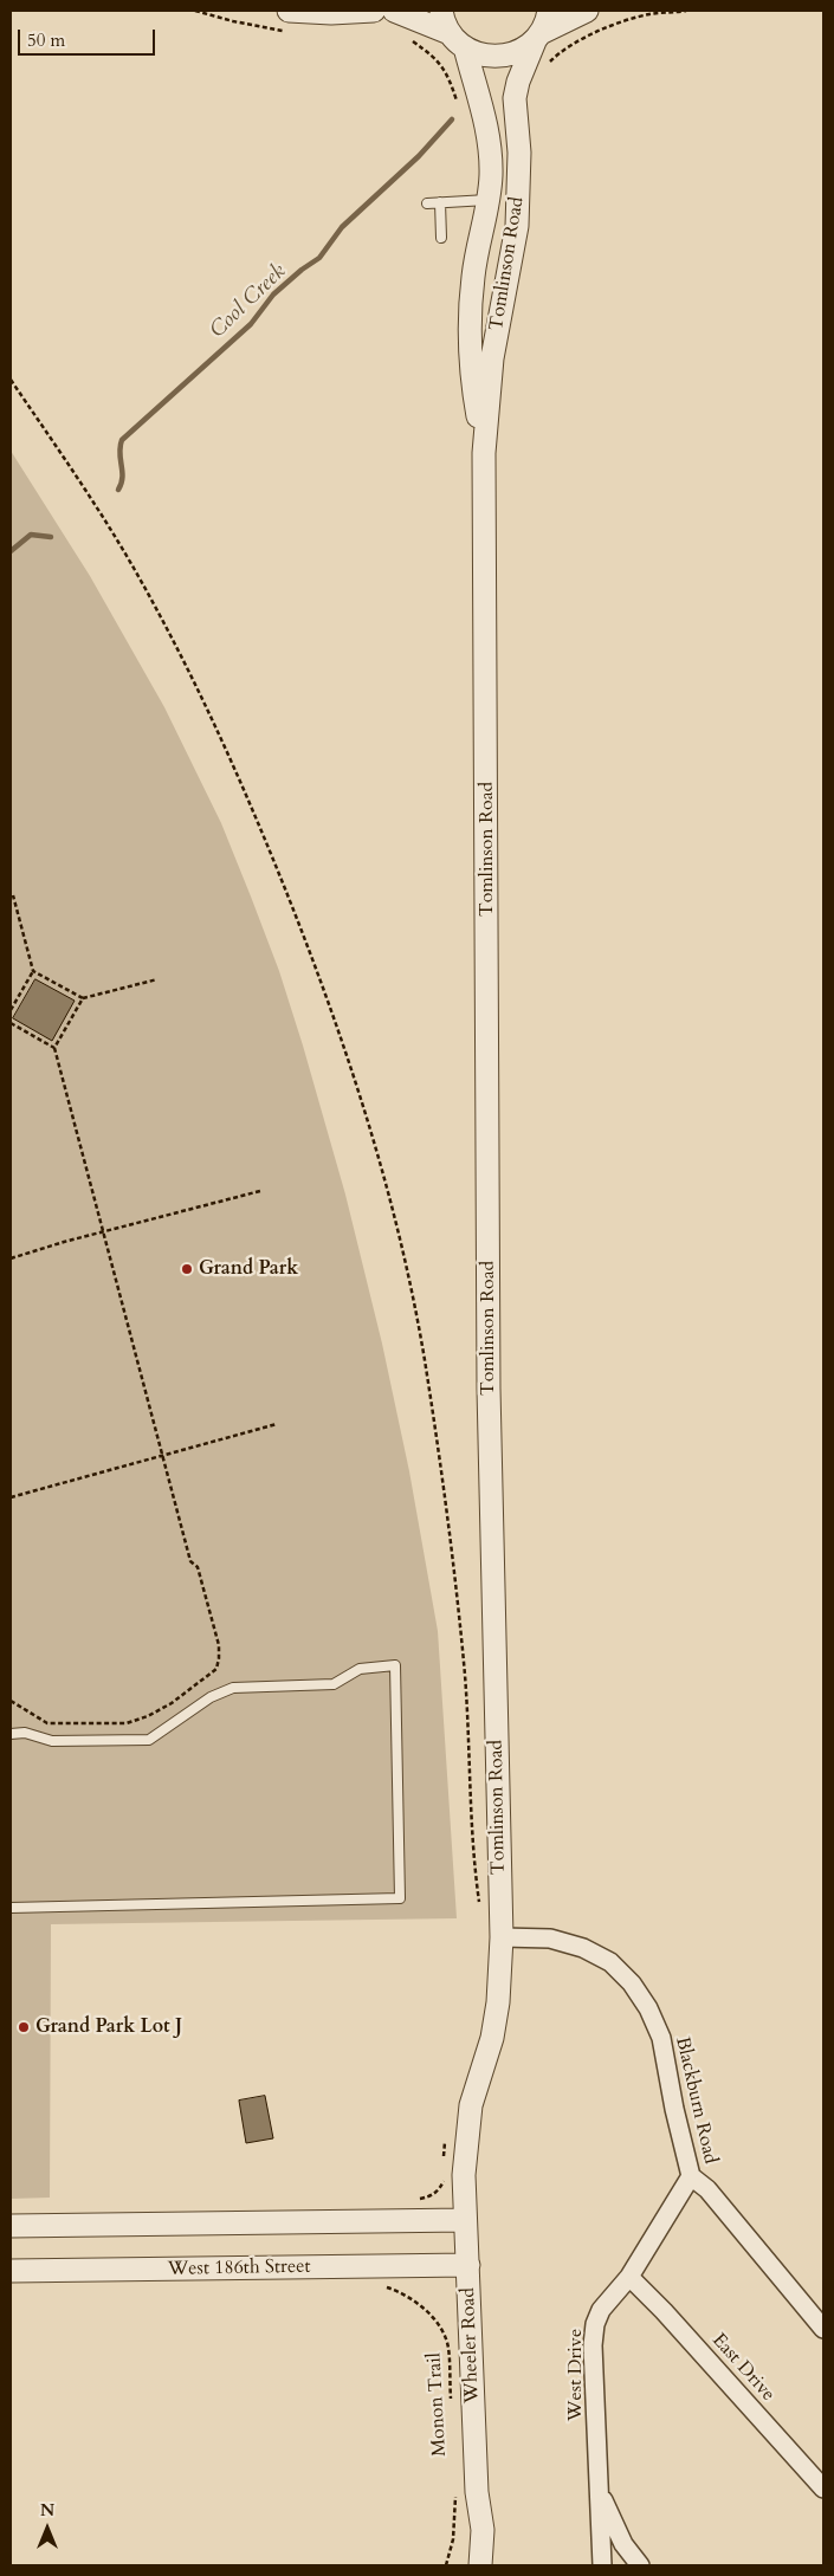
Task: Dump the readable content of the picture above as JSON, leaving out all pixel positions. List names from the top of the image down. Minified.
{"streets":{"street":["Tomlinson Road","Blackburn Road","West 186th Street","Wheeler Road","East Drive","West Drive"],"path":["Monon Trail"]},"crossings":[["Tomlinson Road","Blackburn Road"],["Tomlinson Road","Wheeler Road"],["Blackburn Road","West Drive"],["West 186th Street","Wheeler Road"],["East Drive","West Drive"]],"water":["Cool Creek"],"places":["Grand Park","Grand Park Lot J"],"scale_bar":"50 m","north":"top"}
